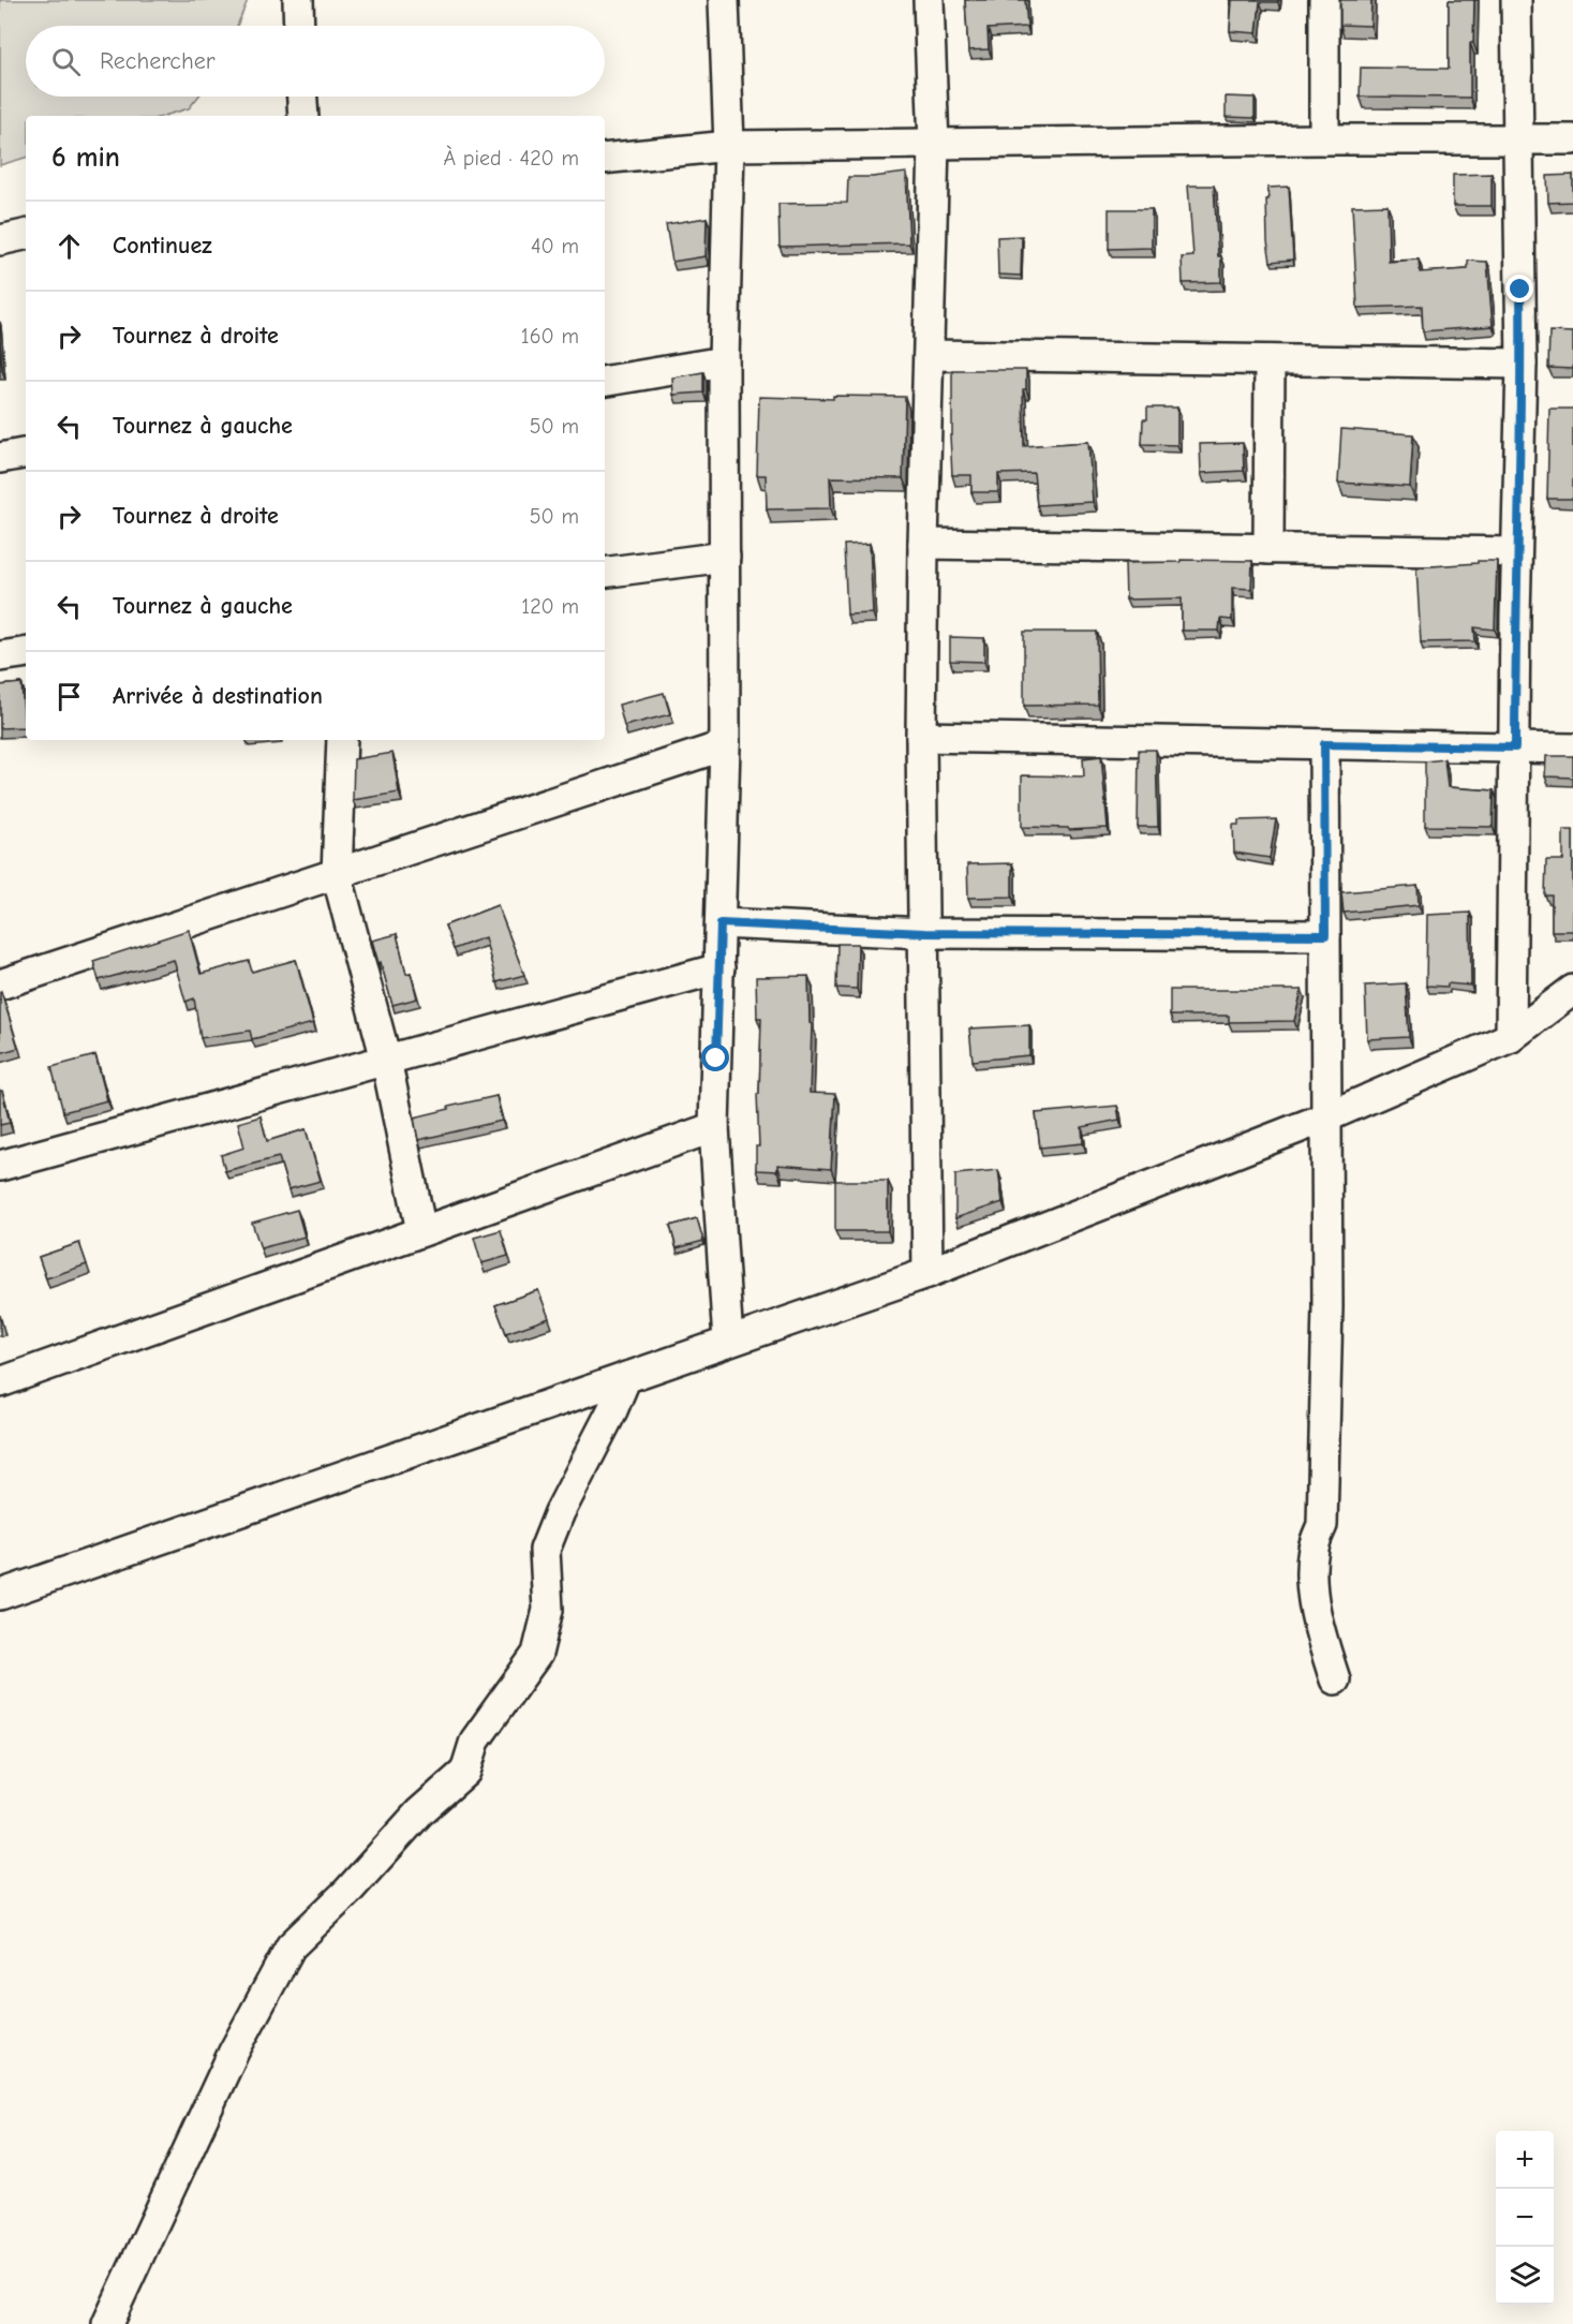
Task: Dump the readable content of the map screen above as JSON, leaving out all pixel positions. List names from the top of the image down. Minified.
{"page":{"search":"Rechercher","heading":["6 min","À pied · 420 m"],"list":[["Continuez","40 m"],["Tournez à droite","160 m"],["Tournez à gauche","50 m"],["Tournez à droite","50 m"],["Tournez à gauche","120 m"],"Arrivée à destination"],"map_buttons":["+","−"]}}
